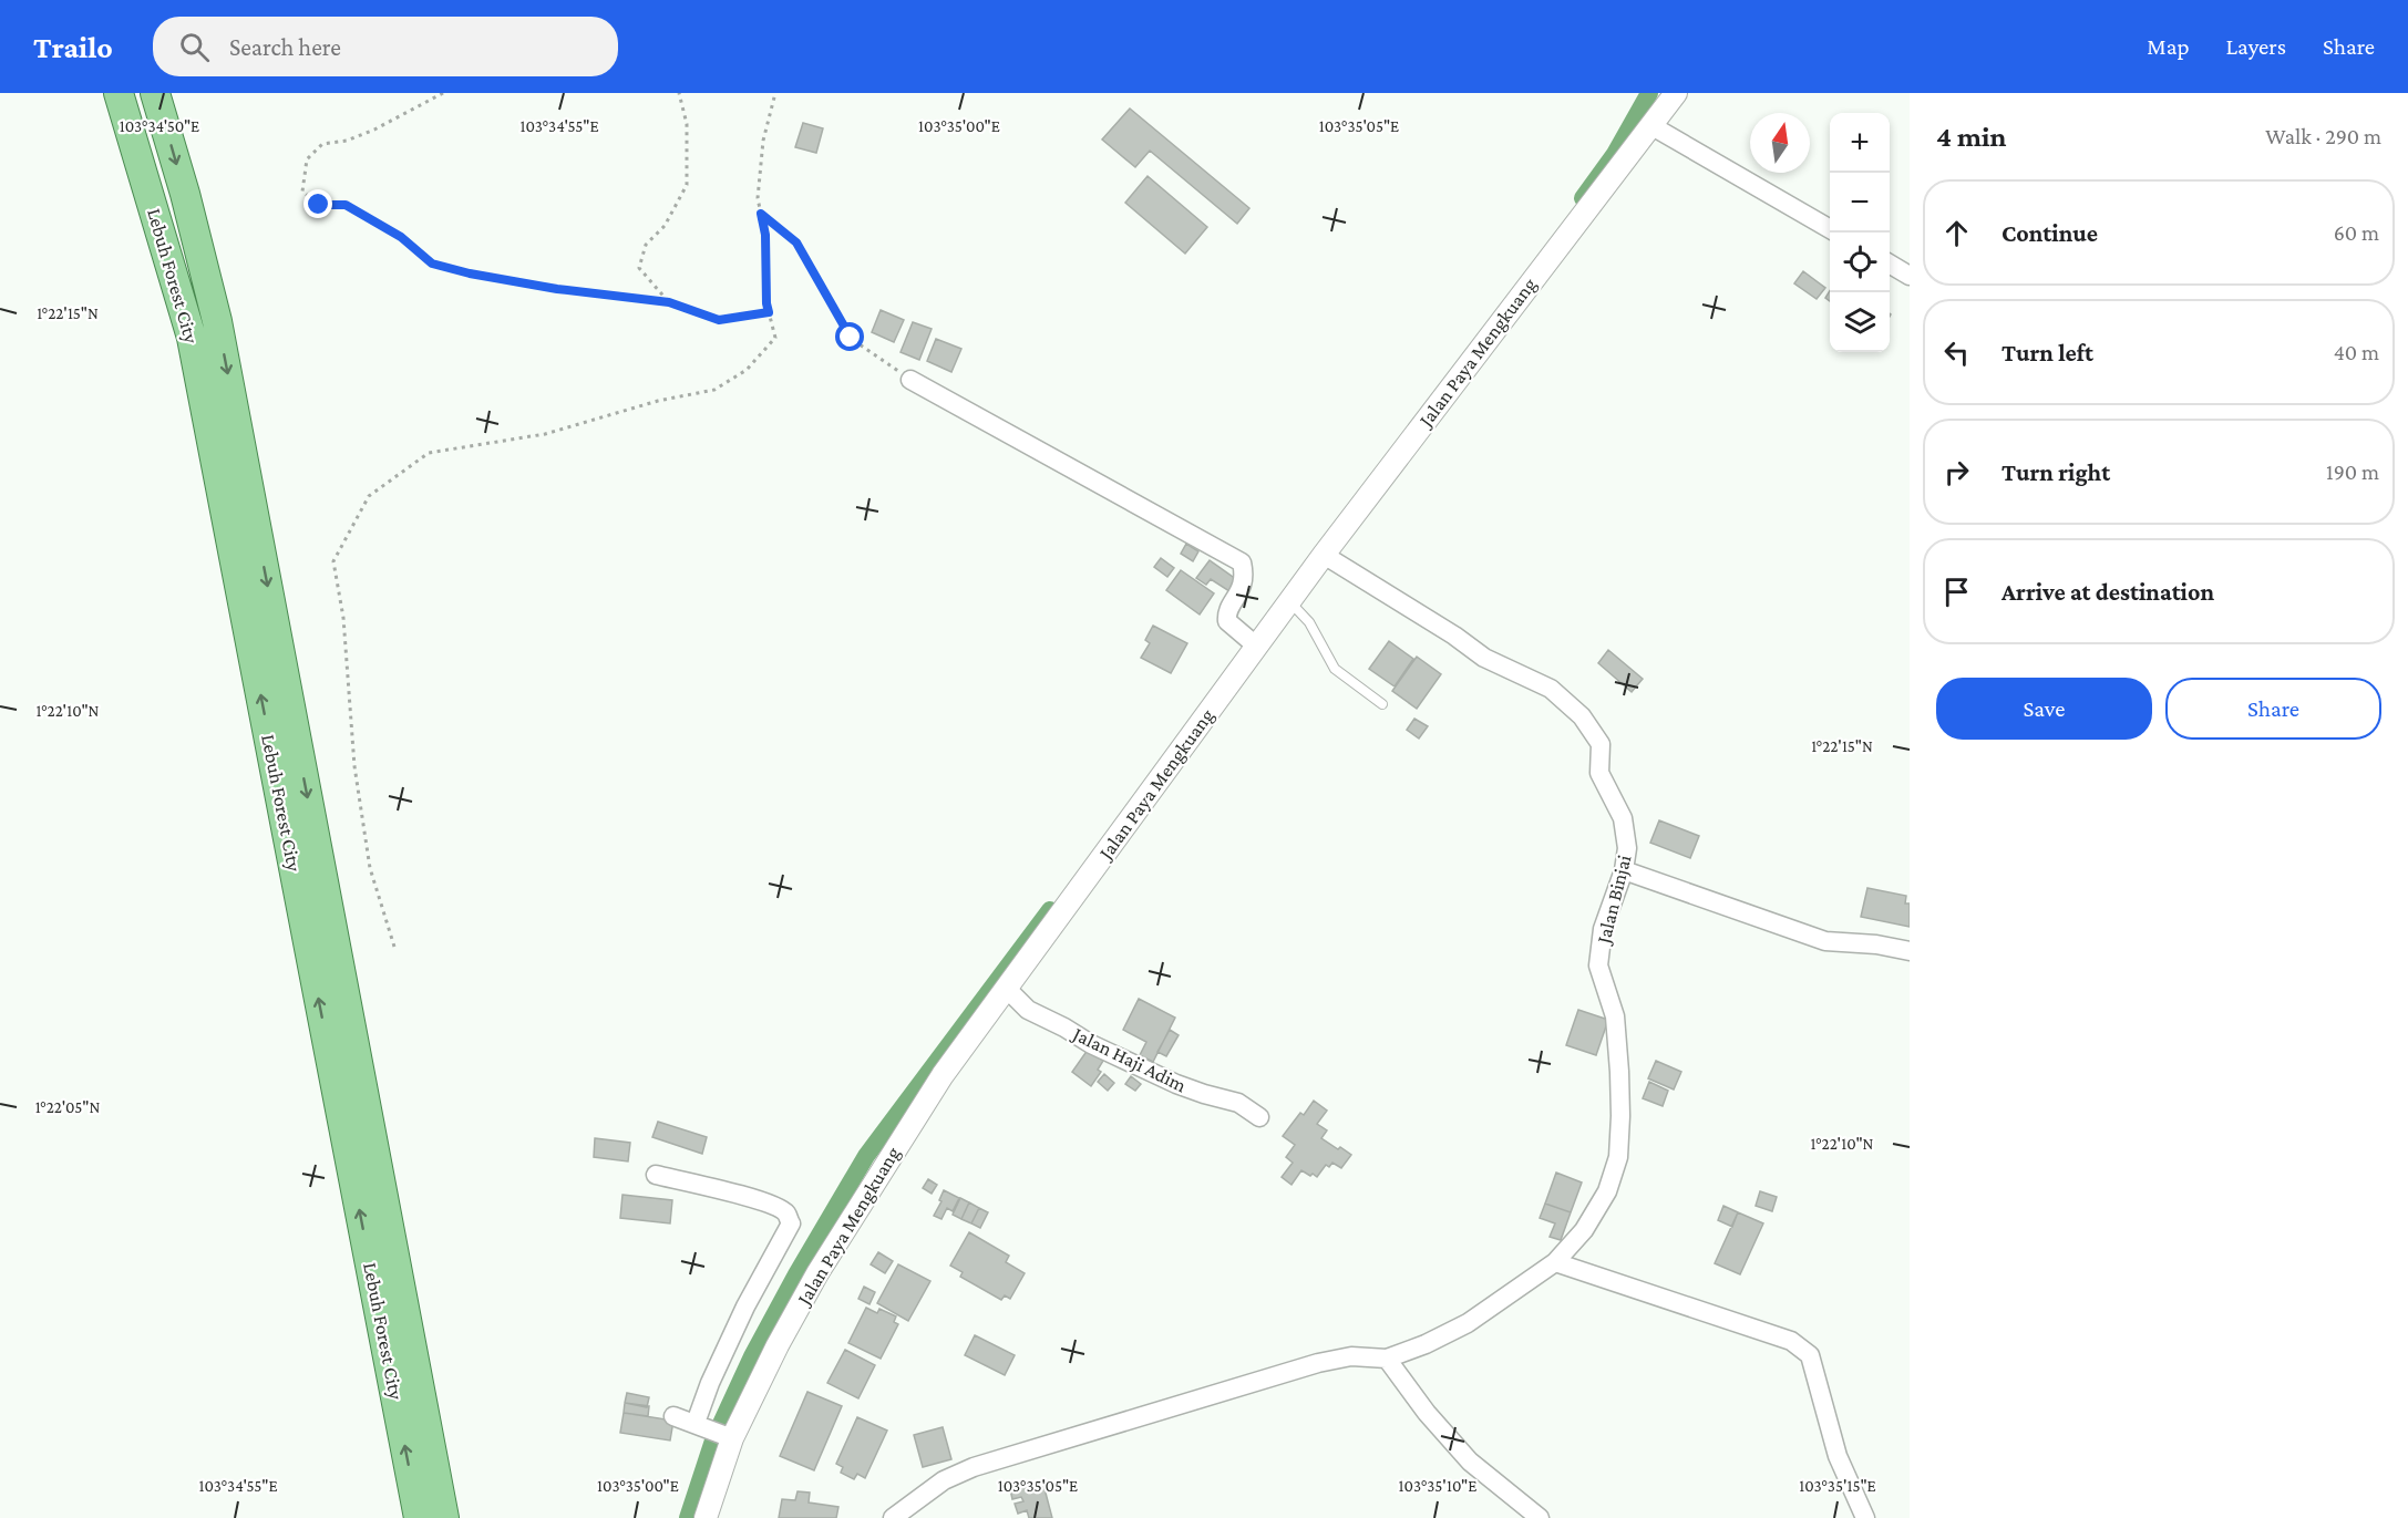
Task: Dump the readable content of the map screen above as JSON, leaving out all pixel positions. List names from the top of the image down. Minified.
{"streets":{"main road":["Lebuh Forest City"],"street":["Jalan Paya Mengkuang","Jalan Binjai","Jalan Haji Adim"]},"crossings":[["Jalan Paya Mengkuang","Jalan Binjai"],["Jalan Paya Mengkuang","Jalan Haji Adim"]],"north":"top","page":{"header":"Trailo","search":"Search here","nav":["Map","Layers","Share"],"heading":["4 min","Walk · 290 m"],"map_buttons":["+","−"],"list":[["Continue","60 m"],["Turn left","40 m"],["Turn right","190 m"],"Arrive at destination"],"buttons":["Save","Share"]},"coordinates":["103°34'50\"E","103°34'55\"E","103°35'00\"E","103°35'05\"E","1°22'15\"N","1°22'10\"N","1°22'05\"N","103°35'10\"E","103°35'15\"E"]}
